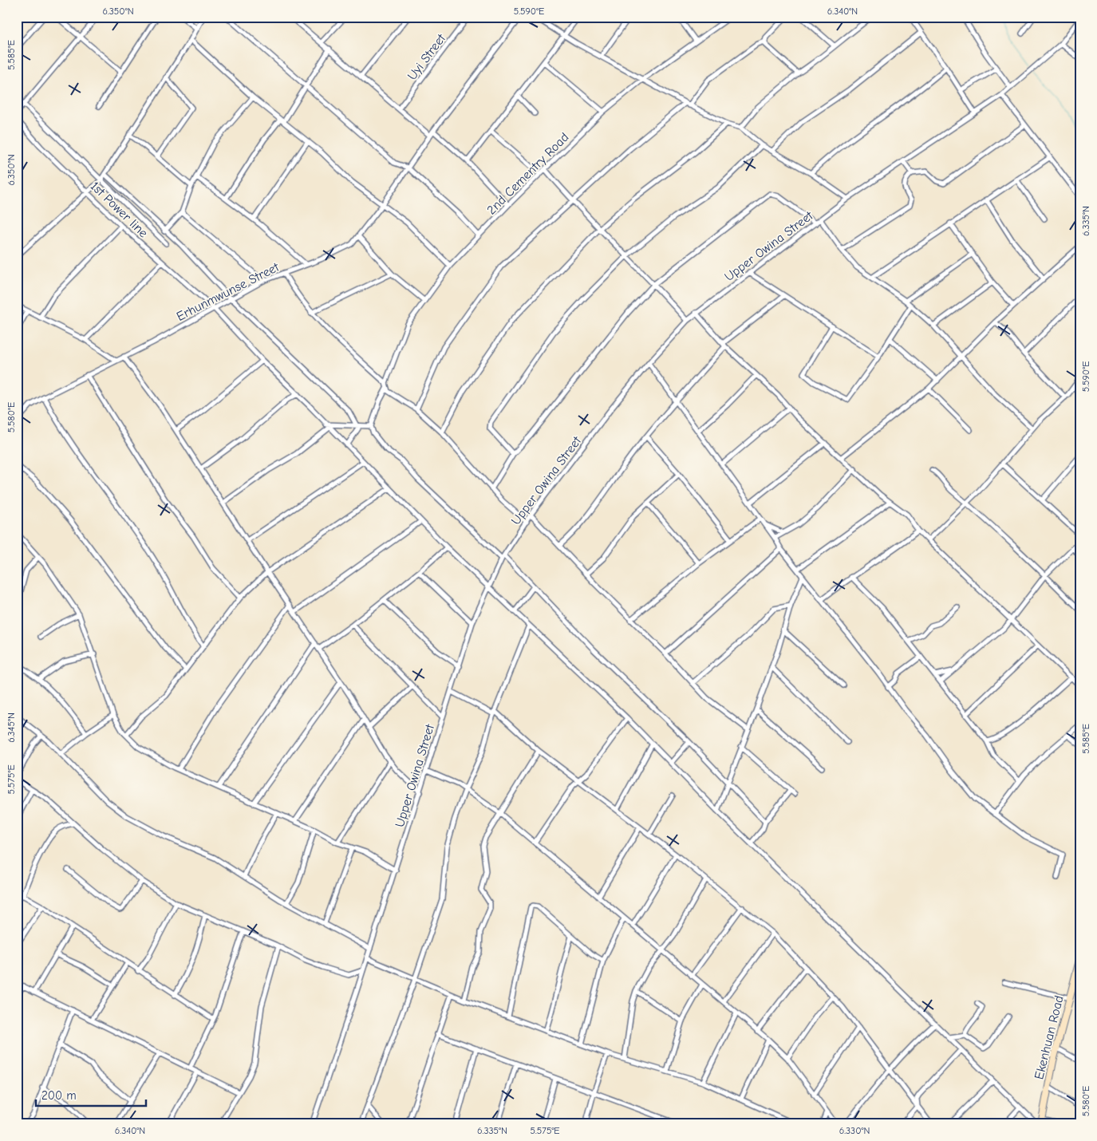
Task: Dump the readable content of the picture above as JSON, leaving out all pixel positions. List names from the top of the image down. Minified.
{"streets":{"main road":["Ekenhuan Road"],"street":["Uyi Street","2nd Cementry Road","1st Power line","Upper Owina Street","Erhunmwunse Street"]},"crossings":[["1st Power line","Upper Owina Street"],["1st Power line","Erhunmwunse Street"]],"scale_bar":"200 m","coordinates":["6.350°N","5.590°E","6.340°N","5.585°E","6.335°N","5.580°E","6.345°N","5.575°E","6.330°N"]}
